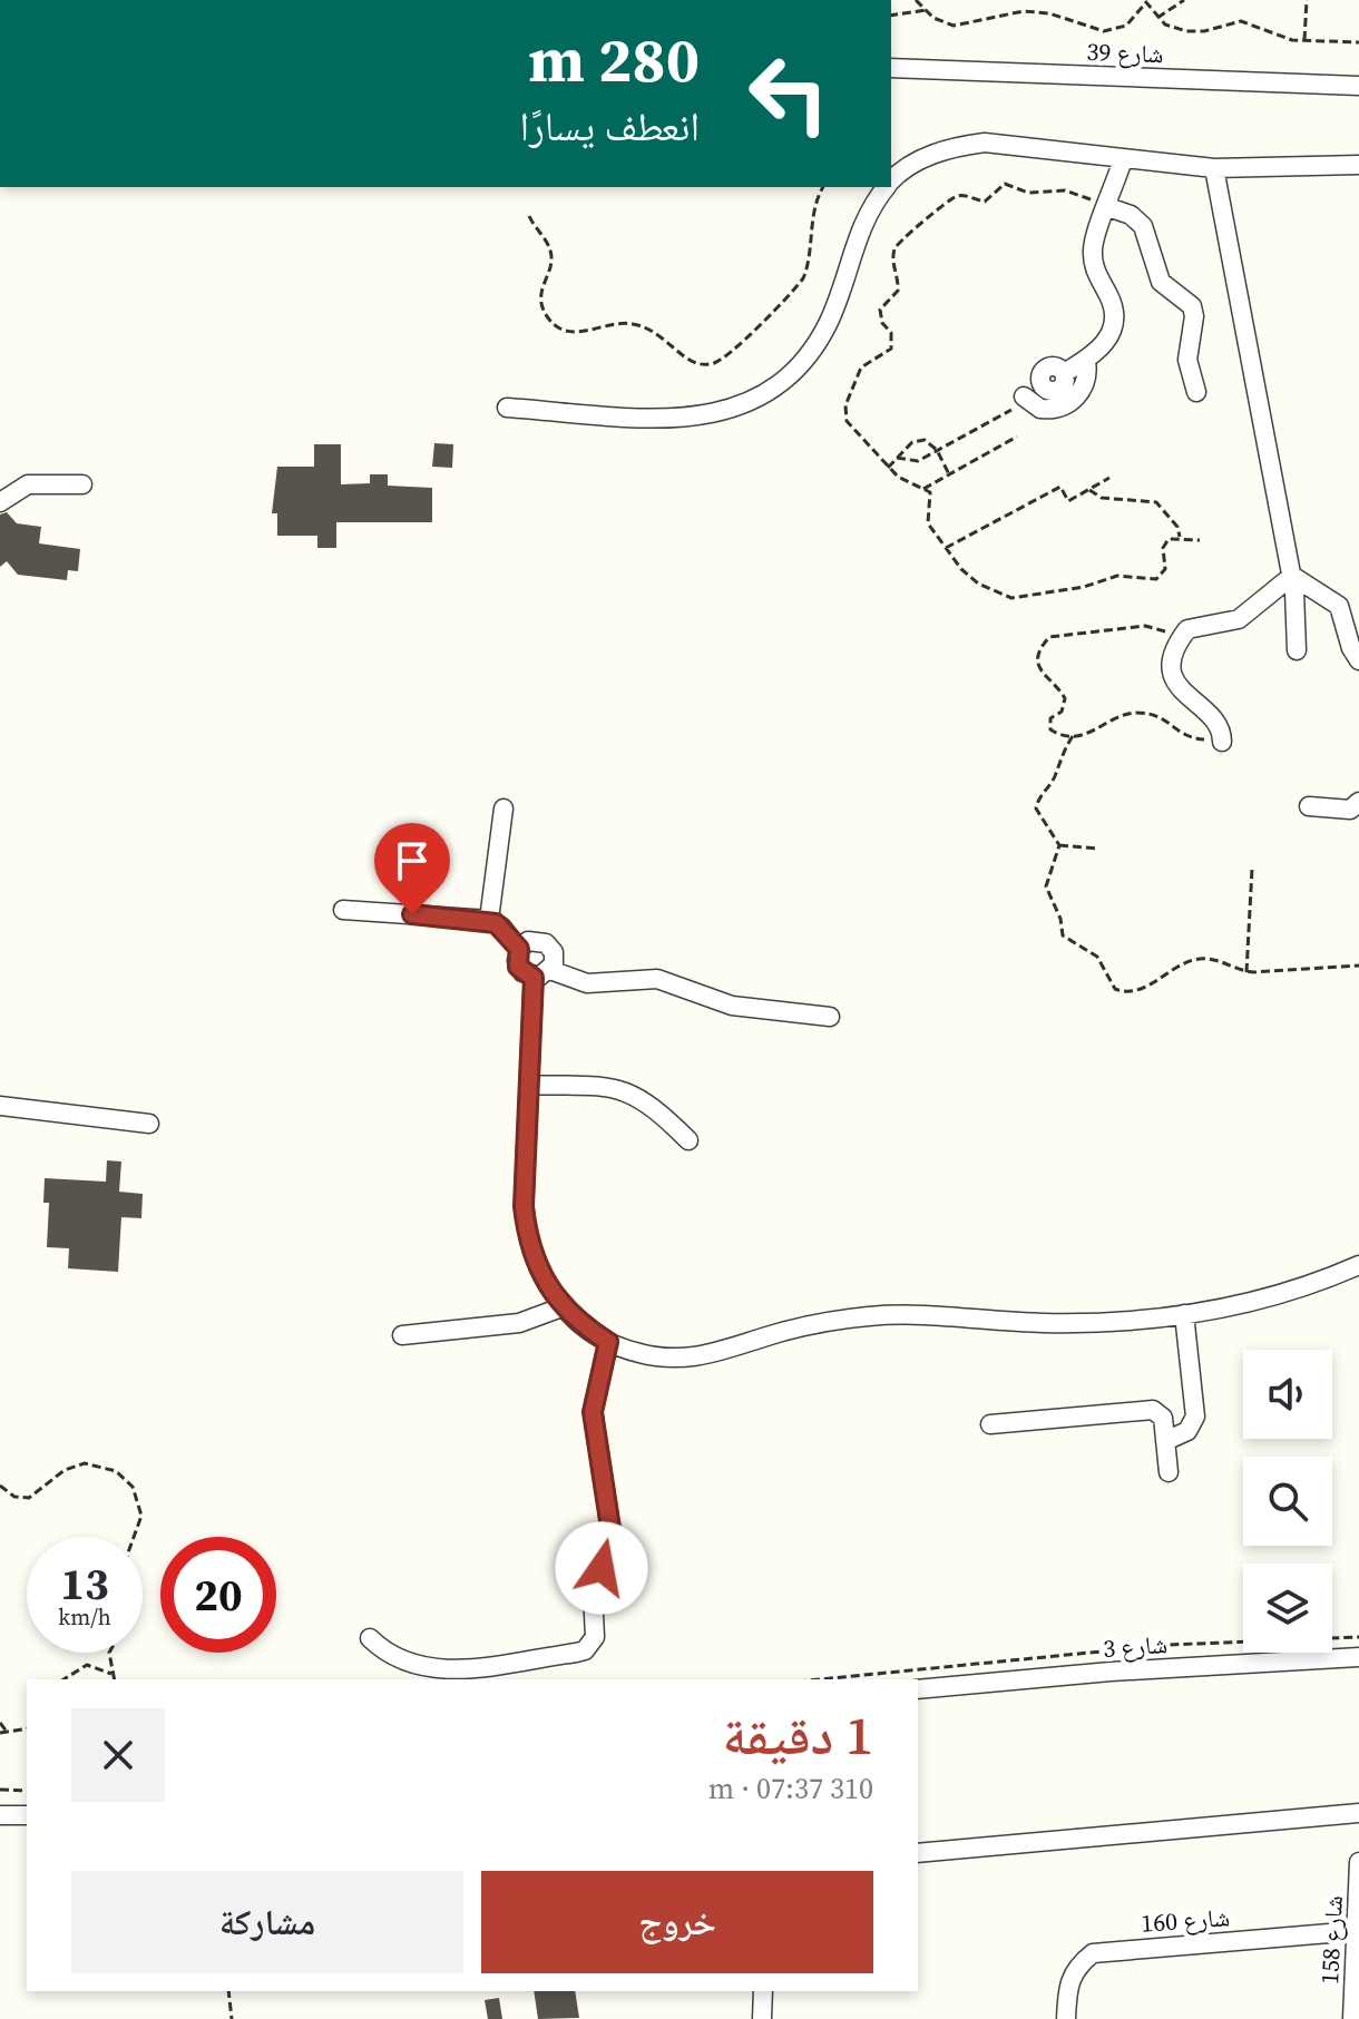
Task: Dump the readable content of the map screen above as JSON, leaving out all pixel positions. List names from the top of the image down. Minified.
{"streets":{"street":["شارع 39","شارع 3","شارع 160","شارع 158"]},"crossings":[["شارع 160","شارع 158"]],"page":{"turn":["280 m","انعطف يسارًا"],"speed":"13 km/h","limit":"20","heading":["1 دقيقة","310 m · 07:37"],"buttons":["خروج","مشاركة"]}}
